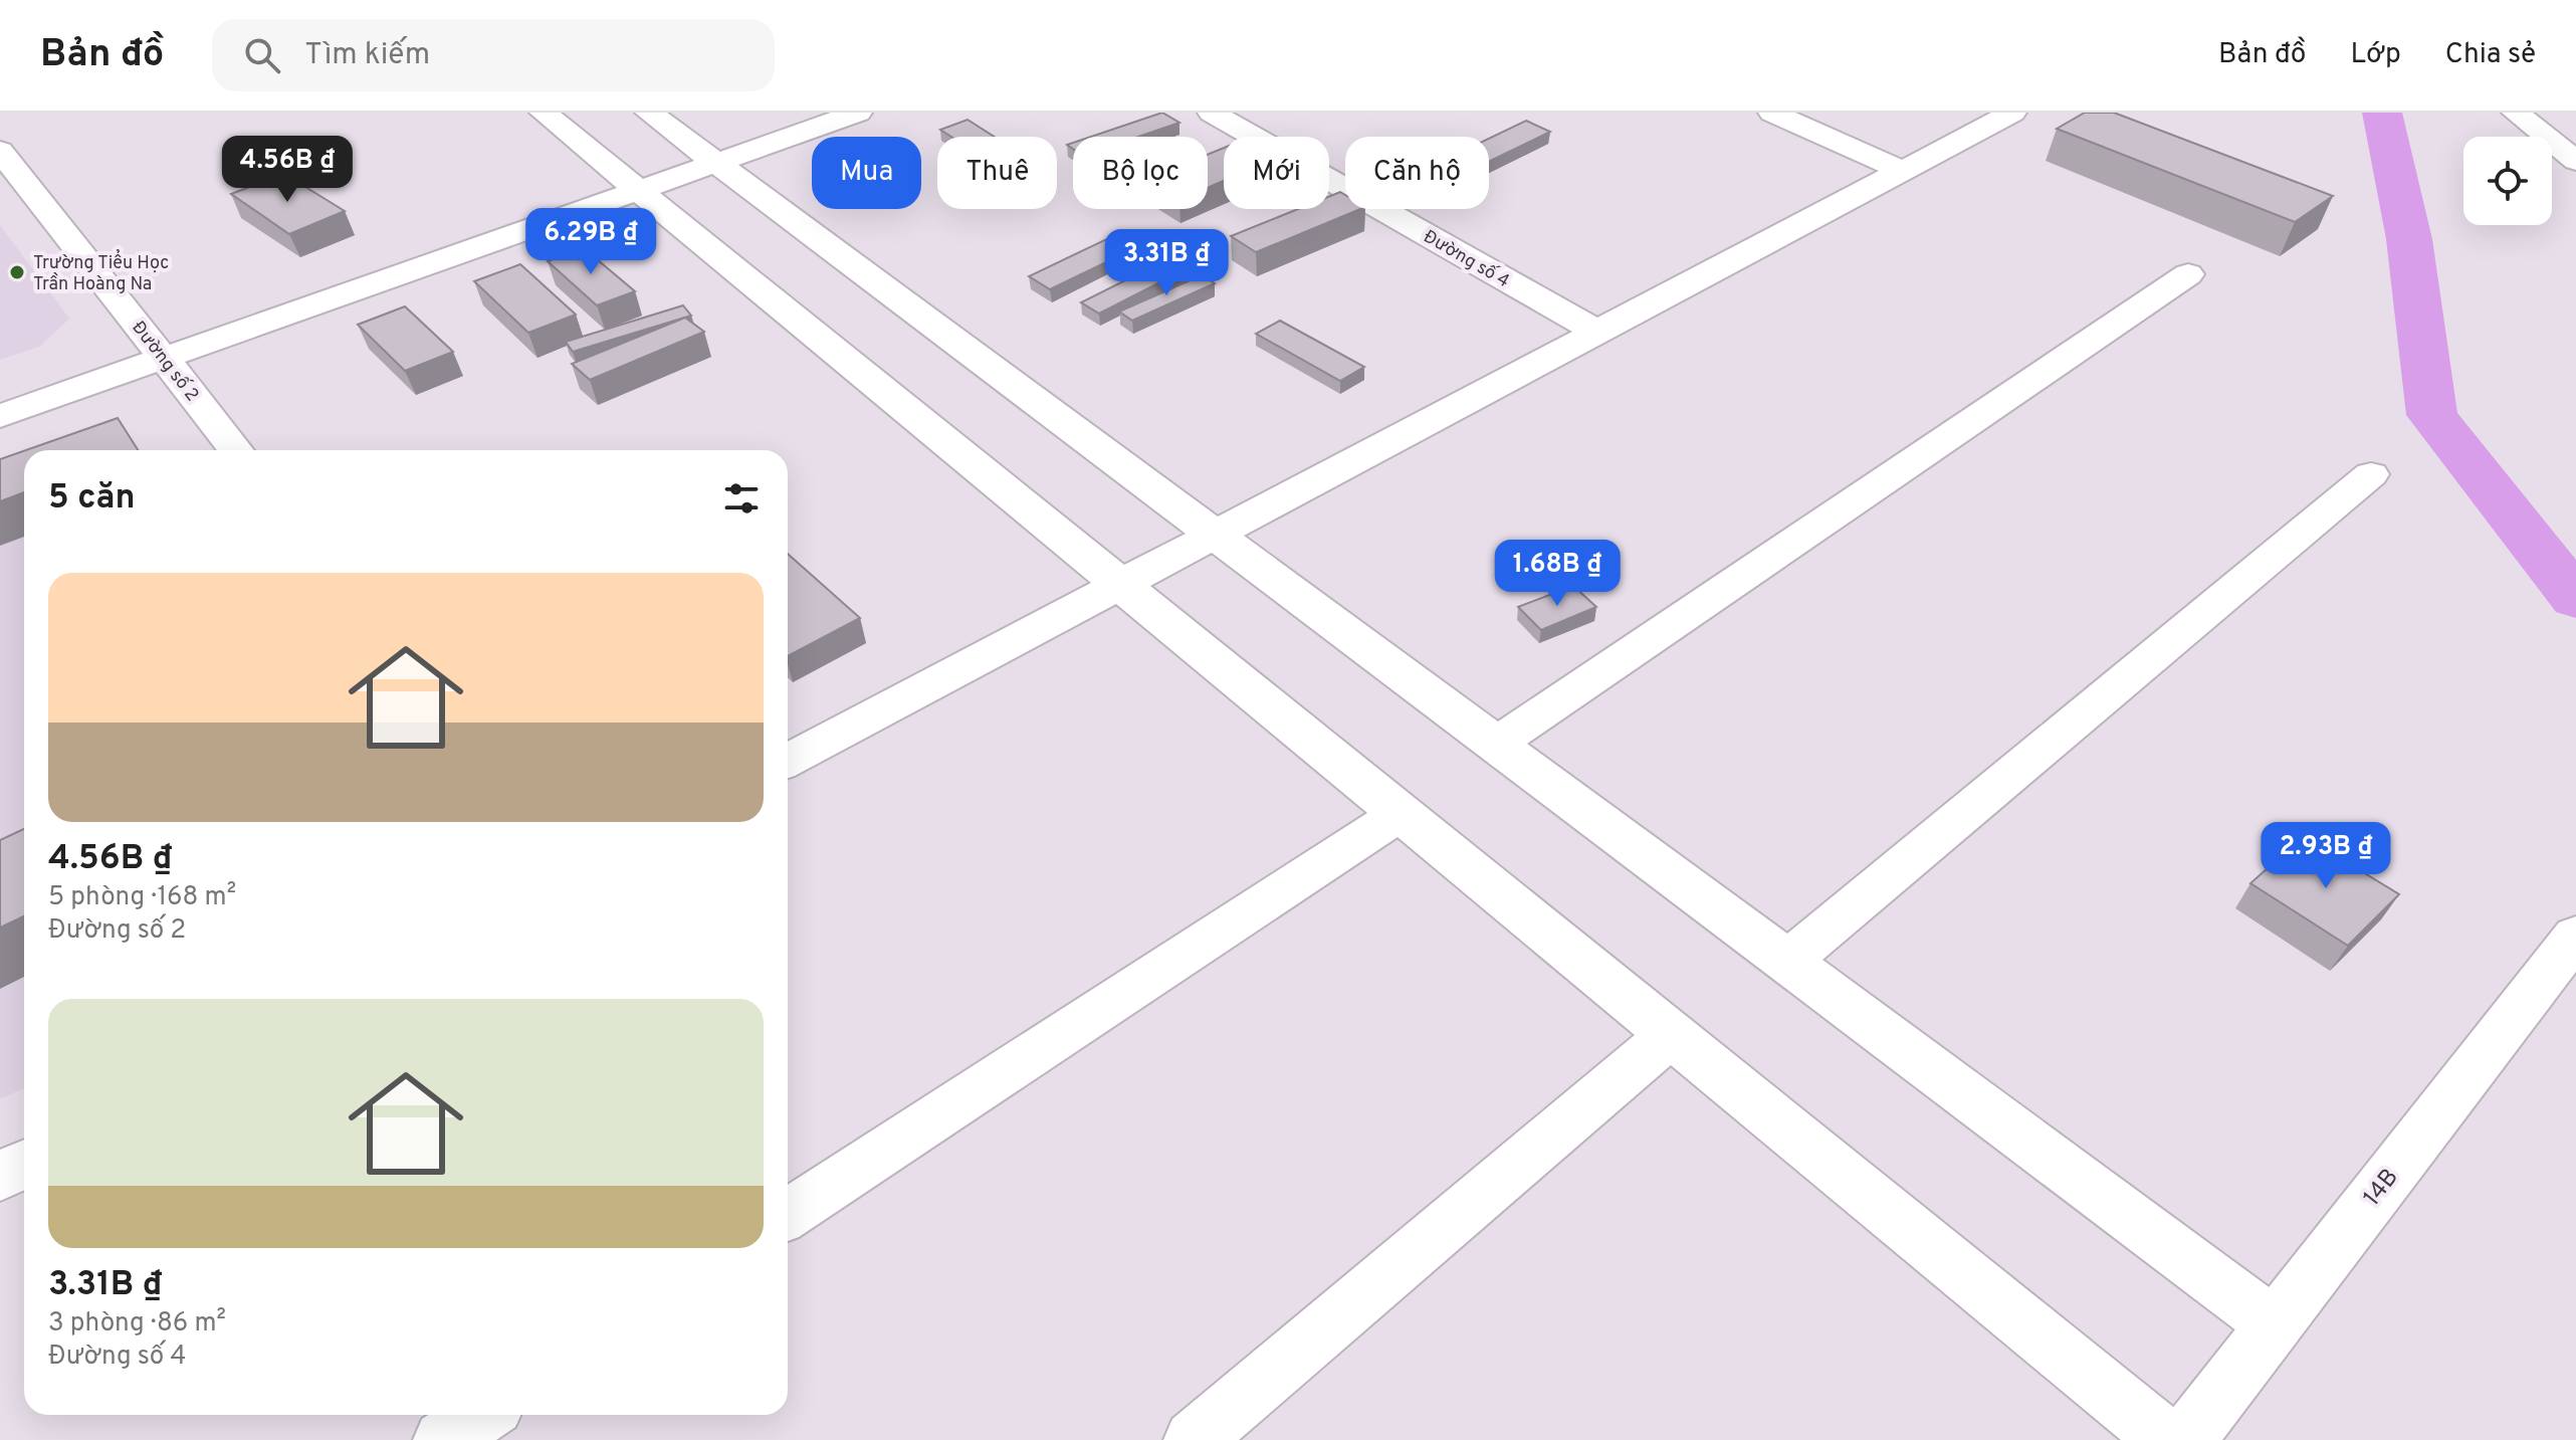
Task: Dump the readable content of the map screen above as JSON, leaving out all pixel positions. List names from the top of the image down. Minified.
{"streets":{"street":["Đường số 4","Đường số 2","14B"]},"places":["Trường Tiểu Học Trần Hoàng Na"],"page":{"header":"Bản đồ","search":"Tìm kiếm","nav":["Bản đồ","Lớp","Chia sẻ"],"price":["4.56B ₫","6.29B ₫","3.31B ₫","1.68B ₫","2.93B ₫"],"chip":["Mua","Thuê","Bộ lọc","Mới","Căn hộ"],"heading":"5 căn","list":[{"name":"4.56B ₫","note":"5 phòng · 168 m² · Đường số 2"},{"name":"3.31B ₫","note":"3 phòng · 86 m² · Đường số 4"}]}}
